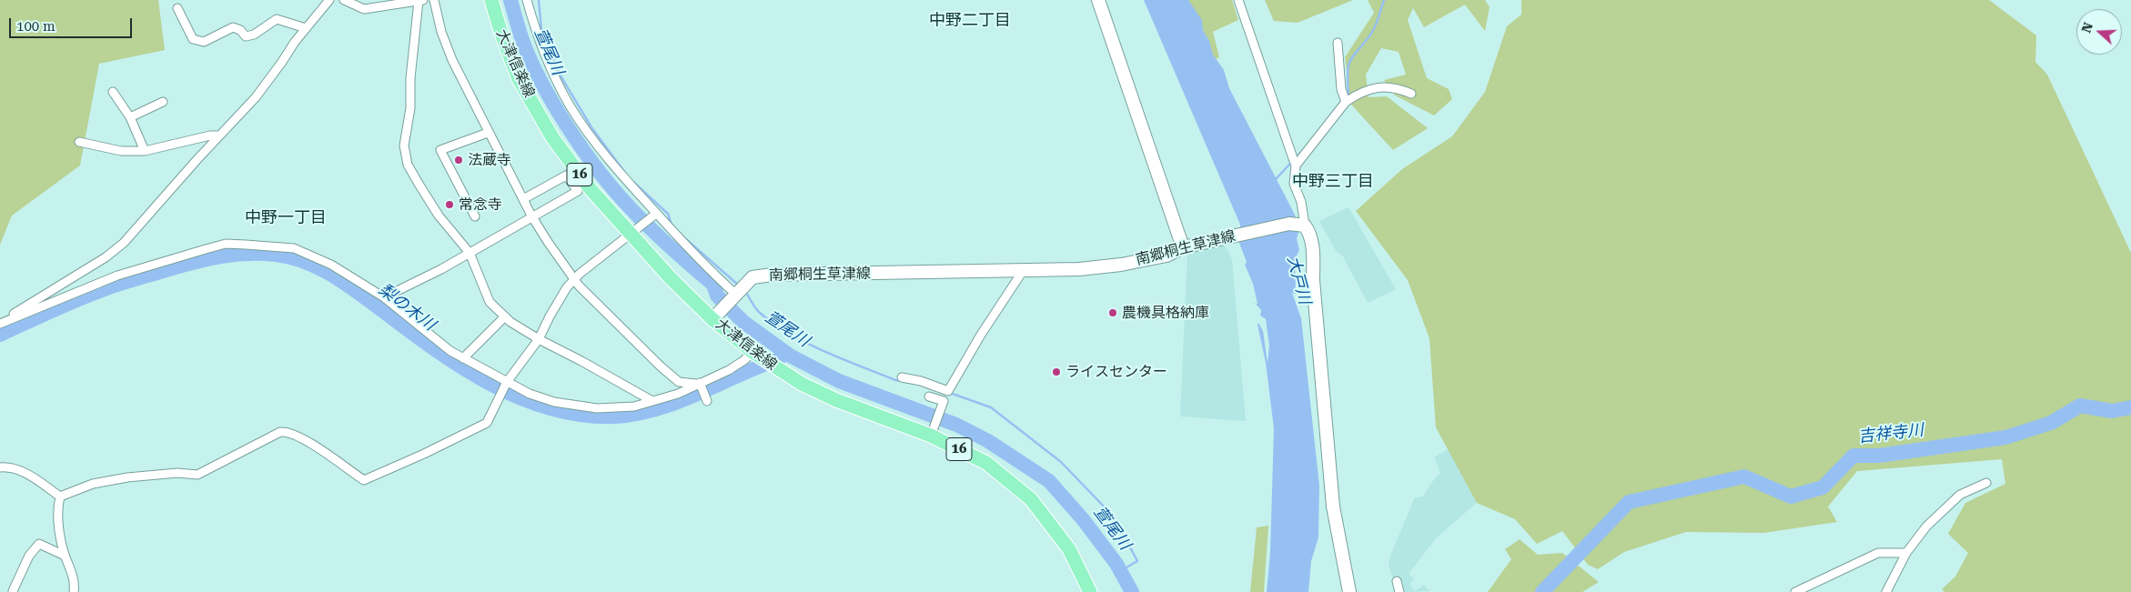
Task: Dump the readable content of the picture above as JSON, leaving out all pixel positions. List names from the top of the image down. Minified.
{"streets":{"main road":["大津信楽線","16","南郷桐生草津線"]},"crossings":[["大津信楽線","南郷桐生草津線"]],"districts":["中野二丁目","中野三丁目","中野一丁目"],"water":["萱尾川","大戸川","梨の木川","吉祥寺川"],"places":["法蔵寺","常念寺","農機具格納庫","ライスセンター"],"scale_bar":"100 m","north":"left"}
